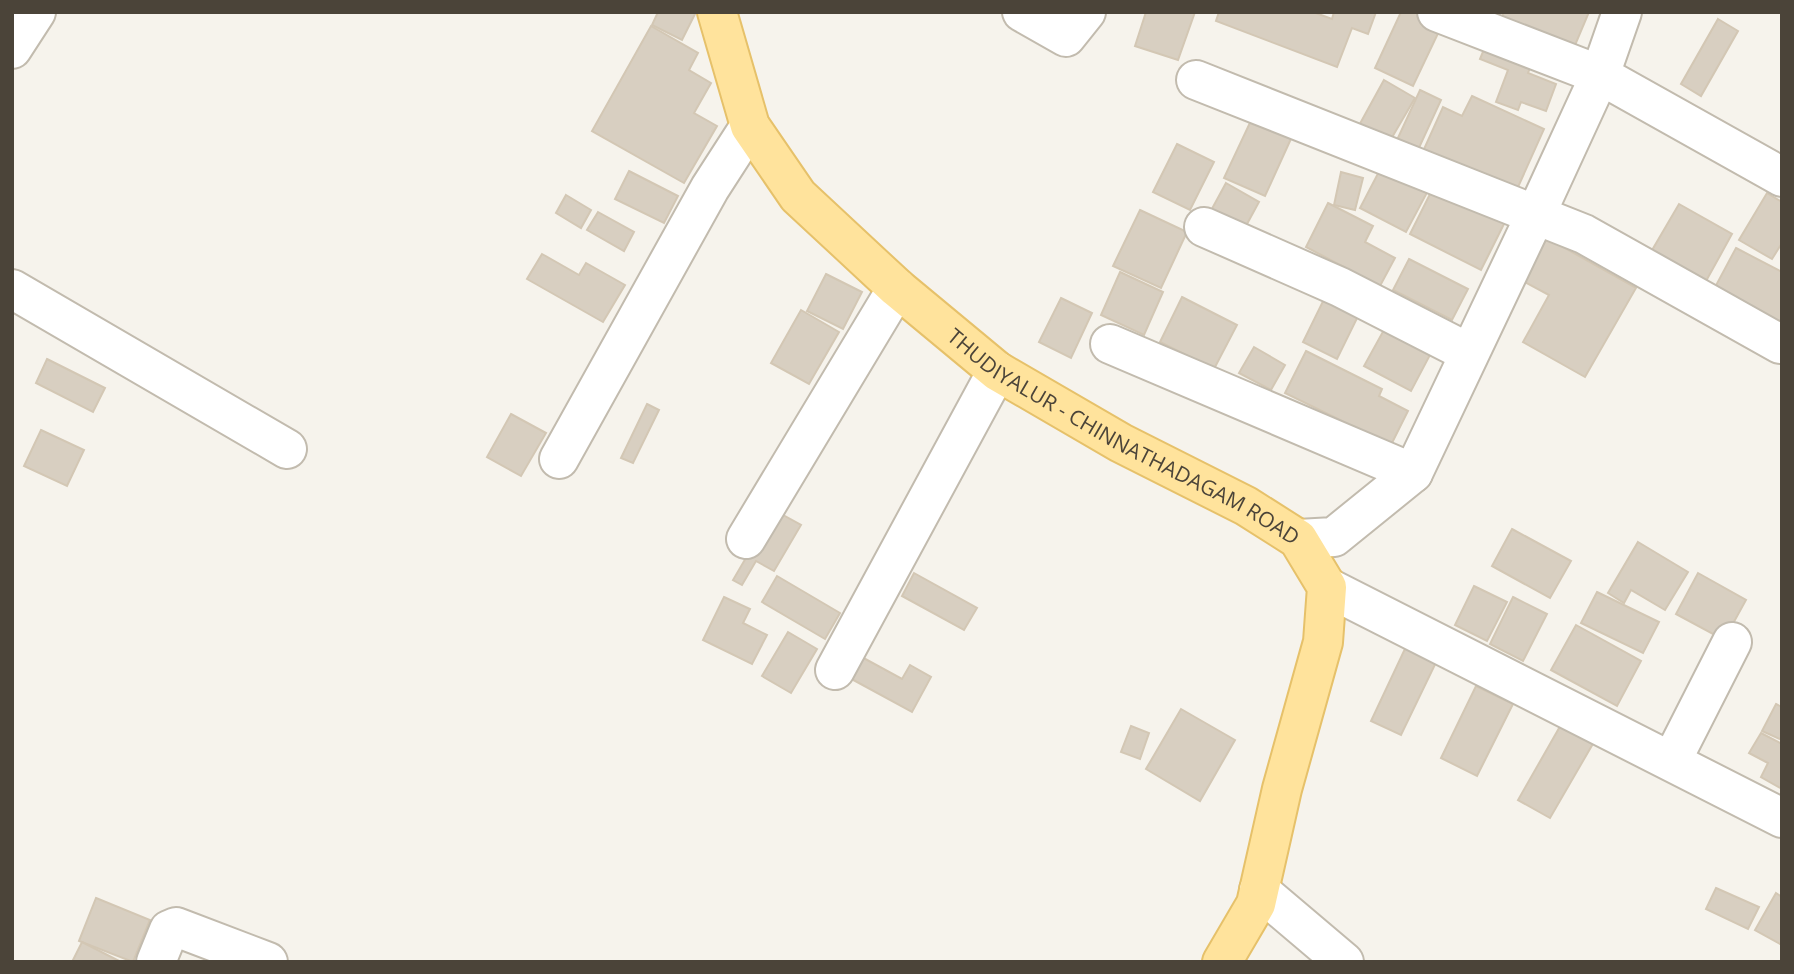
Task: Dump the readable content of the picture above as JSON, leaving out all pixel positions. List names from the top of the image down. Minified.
{"streets":{"main road":["THUDIYALUR - CHINNATHADAGAM ROAD"]}}
